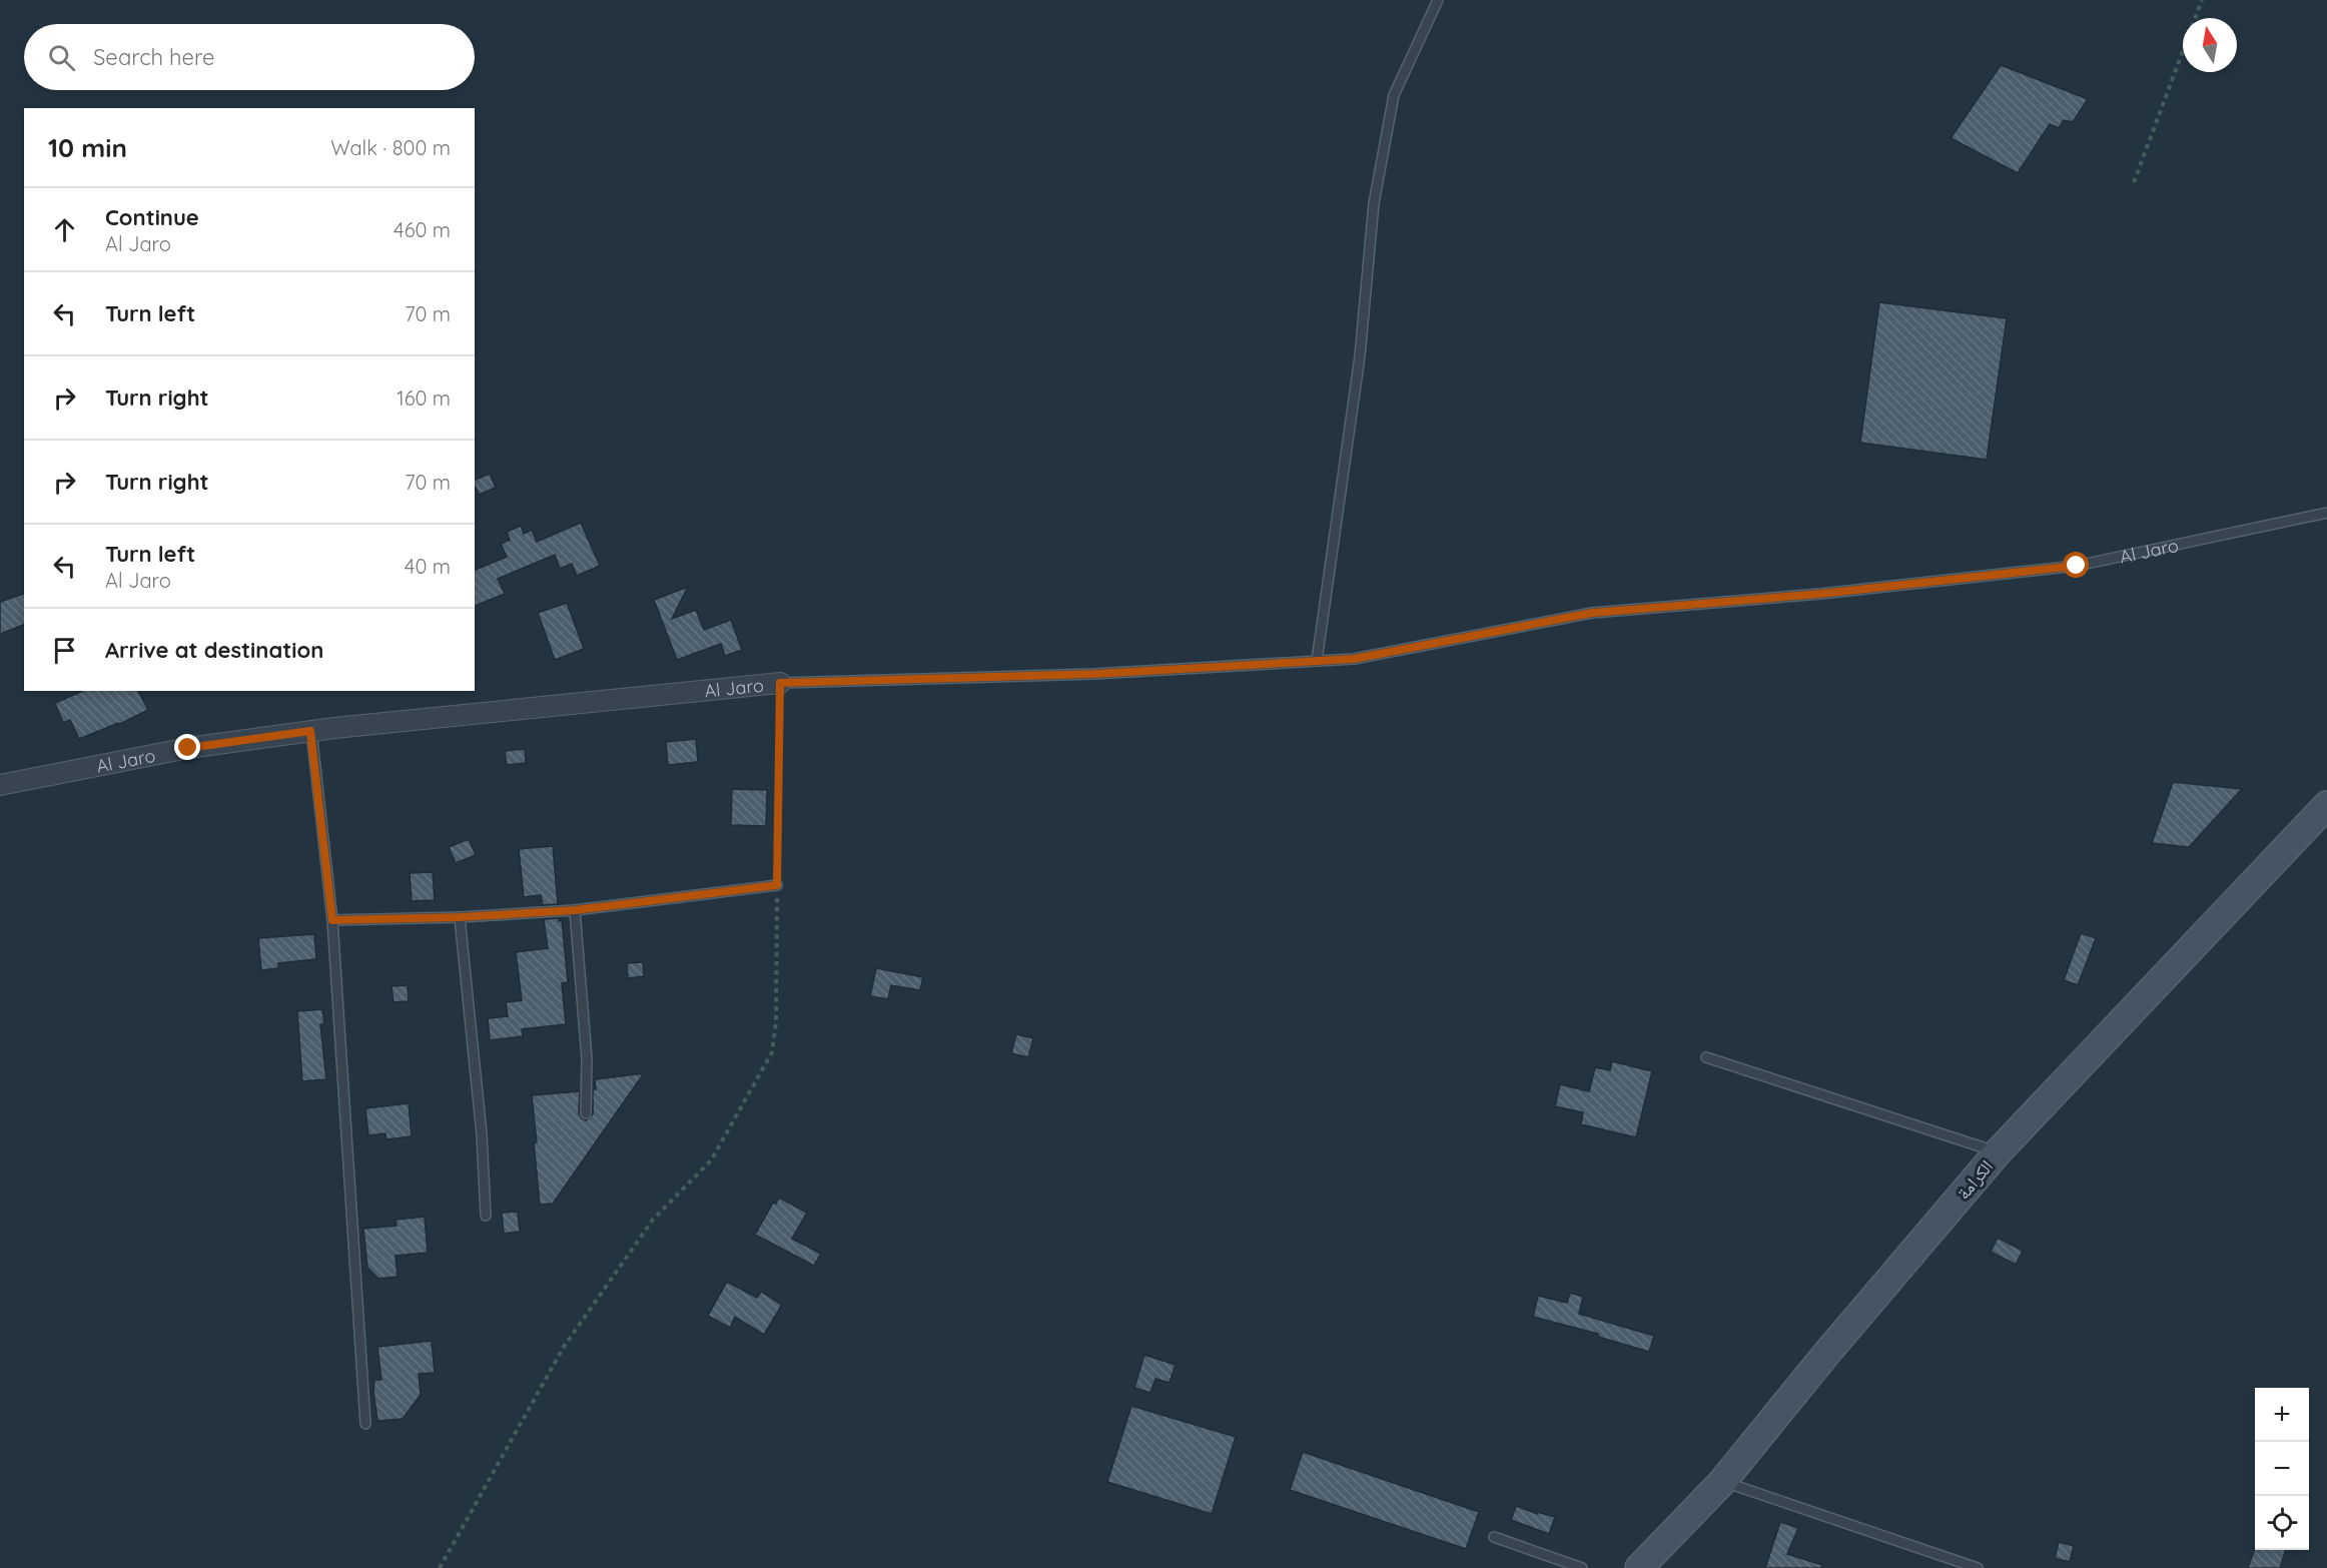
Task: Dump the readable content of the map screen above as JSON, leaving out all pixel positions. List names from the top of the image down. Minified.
{"streets":{"main road":["الكرامة"],"street":["Al Jaro"]},"north":"top","page":{"search":"Search here","heading":["10 min","Walk · 800 m"],"list":[["Continue","Al Jaro","460 m"],["Turn left","70 m"],["Turn right","160 m"],["Turn right","70 m"],["Turn left","Al Jaro","40 m"],"Arrive at destination"],"map_buttons":["+","−"]}}
